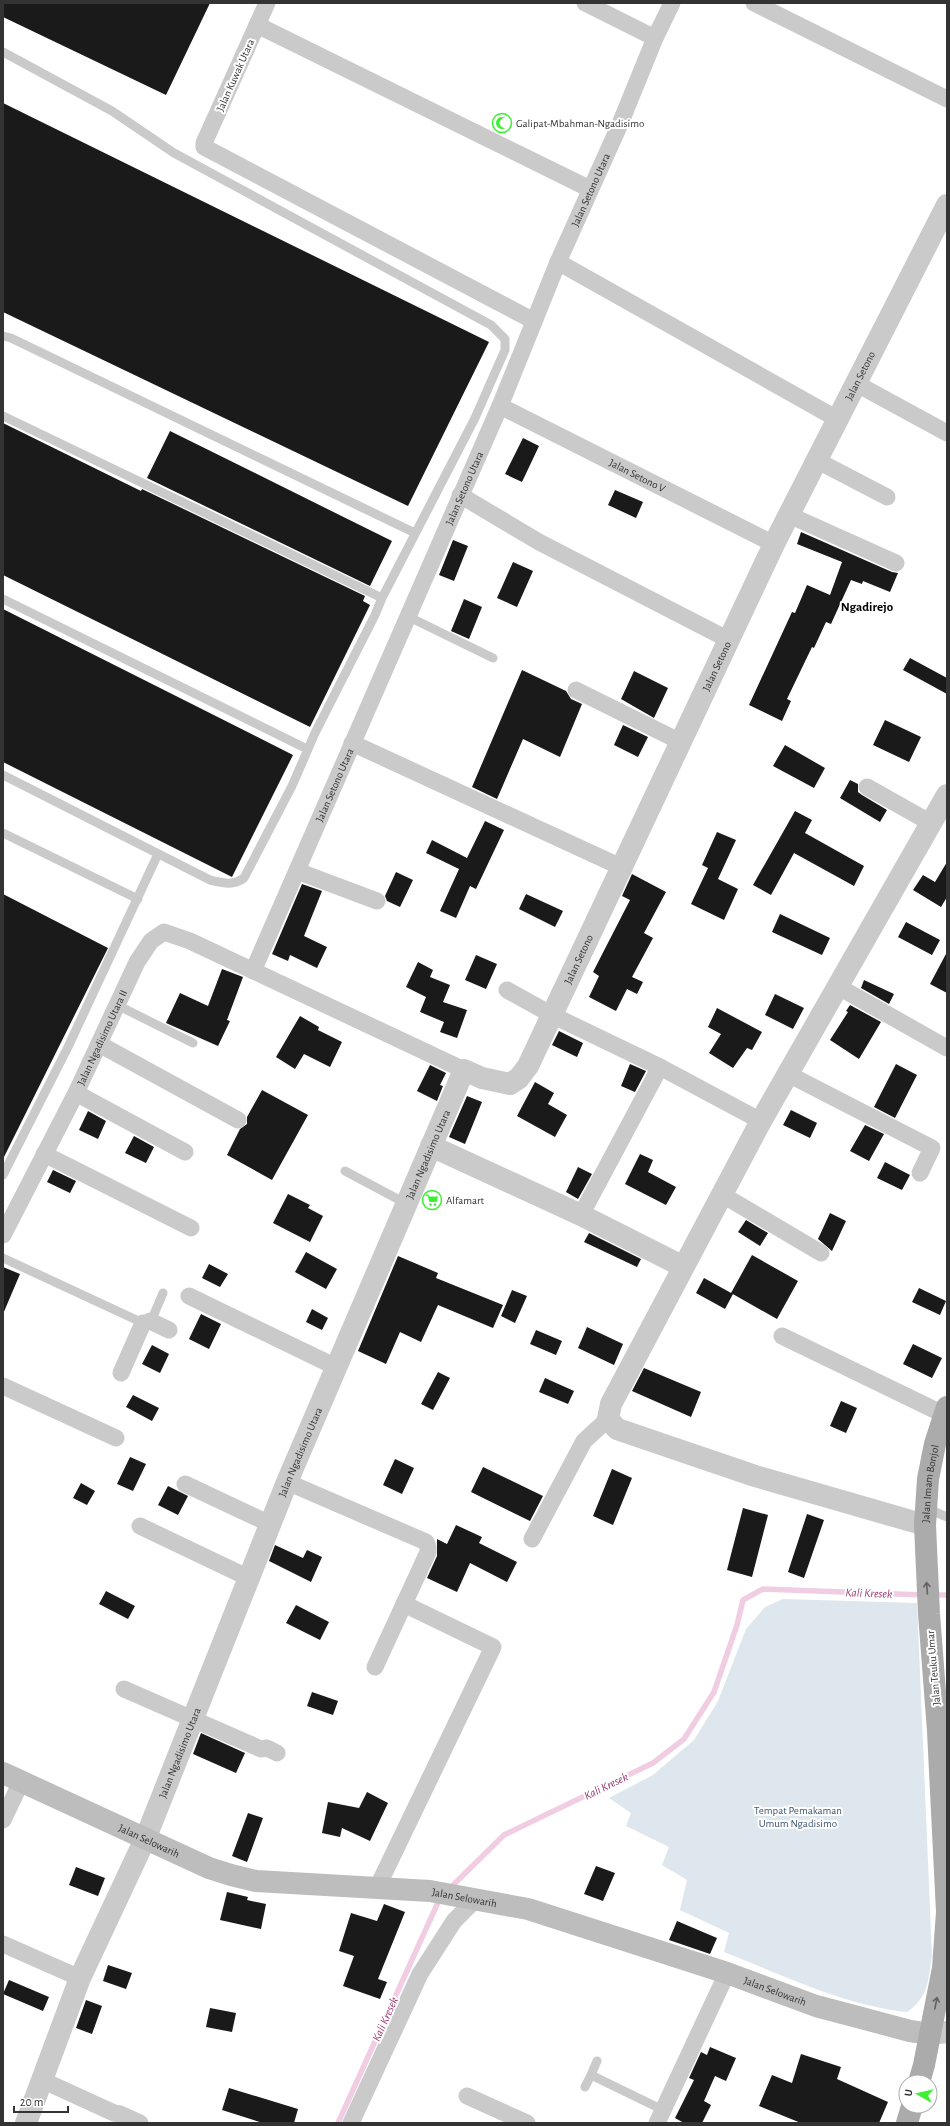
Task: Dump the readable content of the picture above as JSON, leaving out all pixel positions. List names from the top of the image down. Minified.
{"streets":{"main road":["Jalan Imam Bonjol","Jalan Teuku Umar","Jalan Selowarih"],"street":["Jalan Kuwak Utara","Jalan Setono Utara","Jalan Setono","Jalan Setono V","Jalan Ngadisimo Utara II","Jalan Ngadisimo Utara"]},"crossings":[["Jalan Kuwak Utara","Jalan Setono Utara"],["Jalan Setono Utara","Jalan Setono V"],["Jalan Setono Utara","Jalan Ngadisimo Utara II"],["Jalan Setono","Jalan Setono V"],["Jalan Setono","Jalan Ngadisimo Utara"],["Jalan Ngadisimo Utara","Jalan Selowarih"],["Jalan Imam Bonjol","Jalan Teuku Umar"],["Jalan Teuku Umar","Jalan Selowarih"]],"one_way":["Jalan Teuku Umar"],"districts":["Ngadirejo"],"water":["Kali Kresek"],"parks":["Tempat Pemakaman Umum Ngadisimo"],"places":{"mosque":["Galipat-Mbahman-Ngadisimo"],"supermarket":["Alfamart"]},"scale_bar":"20 m","north":"left"}
